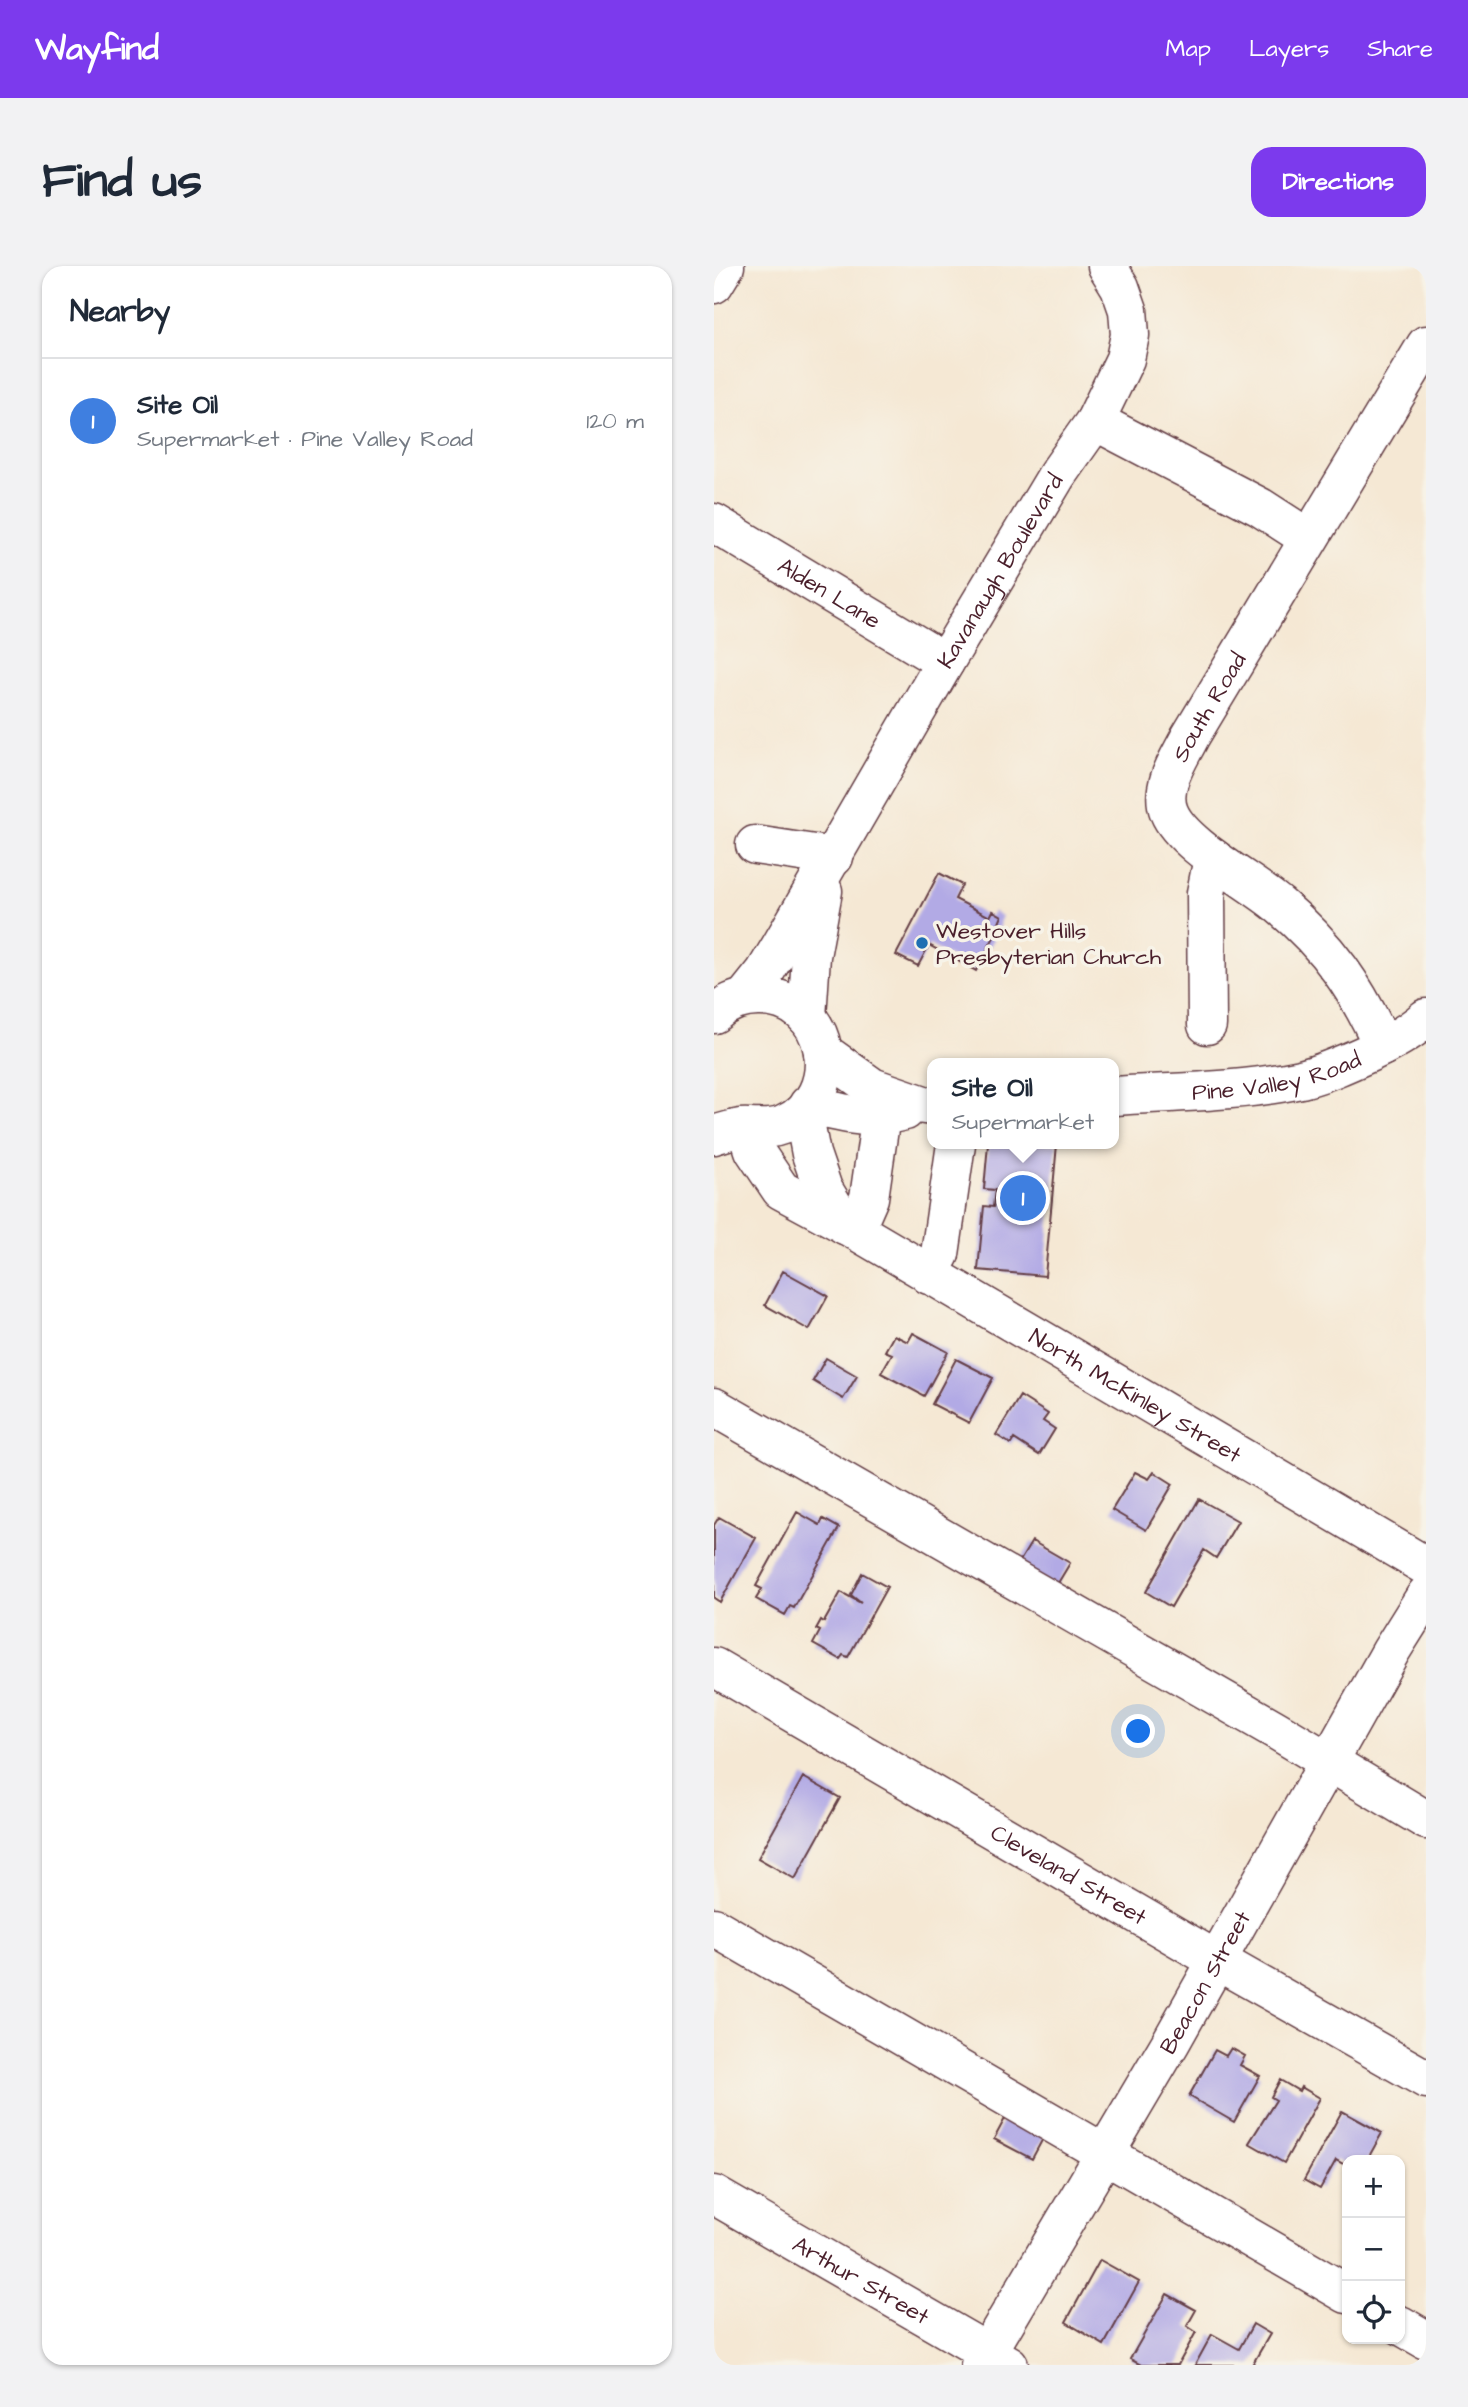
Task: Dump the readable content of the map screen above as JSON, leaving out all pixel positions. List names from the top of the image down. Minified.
{"streets":{"street":["Kavanaugh Boulevard","Alden Lane","South Road","Pine Valley Road","North McKinley Street","Cleveland Street","Beacon Street","Arthur Street"]},"crossings":[["Kavanaugh Boulevard","Alden Lane"],["South Road","Pine Valley Road"],["Cleveland Street","Beacon Street"],["Beacon Street","Arthur Street"]],"places":["Westover Hills Presbyterian Church"],"page":{"header":"Wayfind","nav":["Map","Layers","Share"],"buttons":"Directions","title":"Find us","heading":"Nearby","list":[{"mark":"1","name":"Site Oil","note":"Supermarket · Pine Valley Road","value":"120 m"}],"popup":["Site Oil","Supermarket"],"pins":"1","map_buttons":["+","−"]}}
